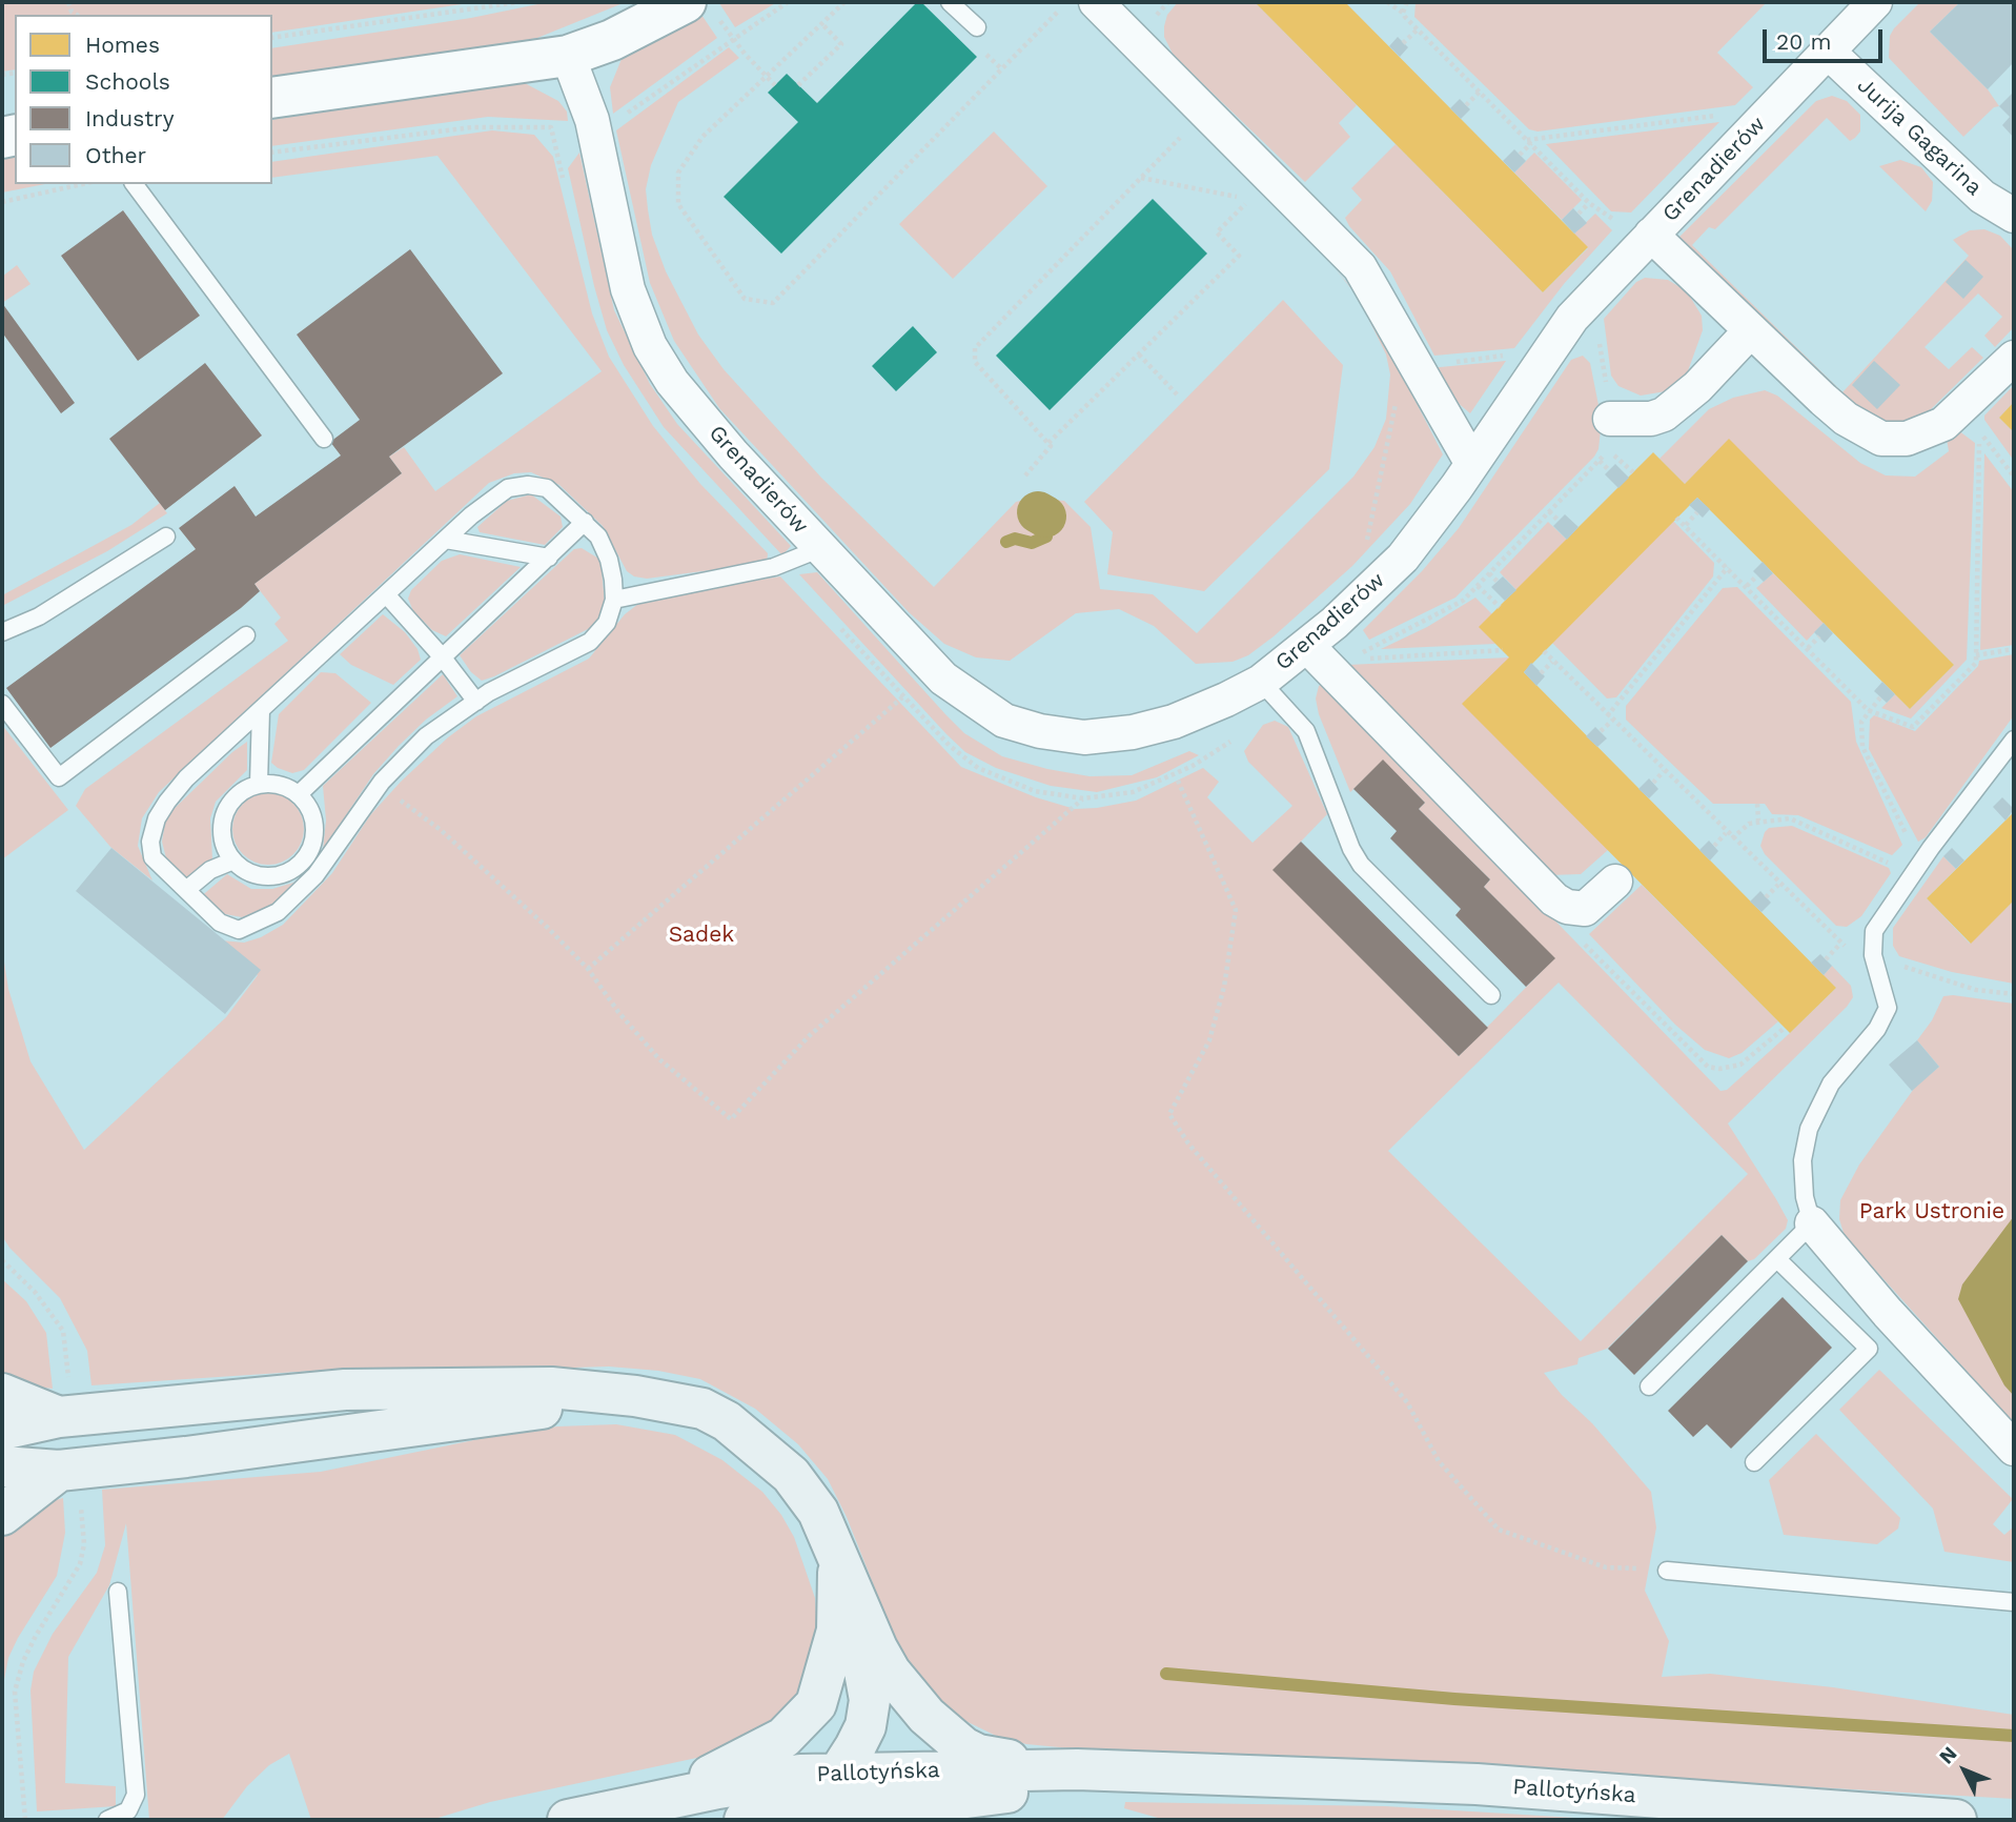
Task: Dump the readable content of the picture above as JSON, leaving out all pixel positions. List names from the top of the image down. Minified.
{"streets":{"main road":["Pallotyńska"],"street":["Jurija Gagarina","Grenadierów"]},"crossings":[["Jurija Gagarina","Grenadierów"]],"parks":["Sadek","Park Ustronie"],"legend":["Homes","Schools","Industry","Other"],"scale_bar":"20 m","north":"top left"}
